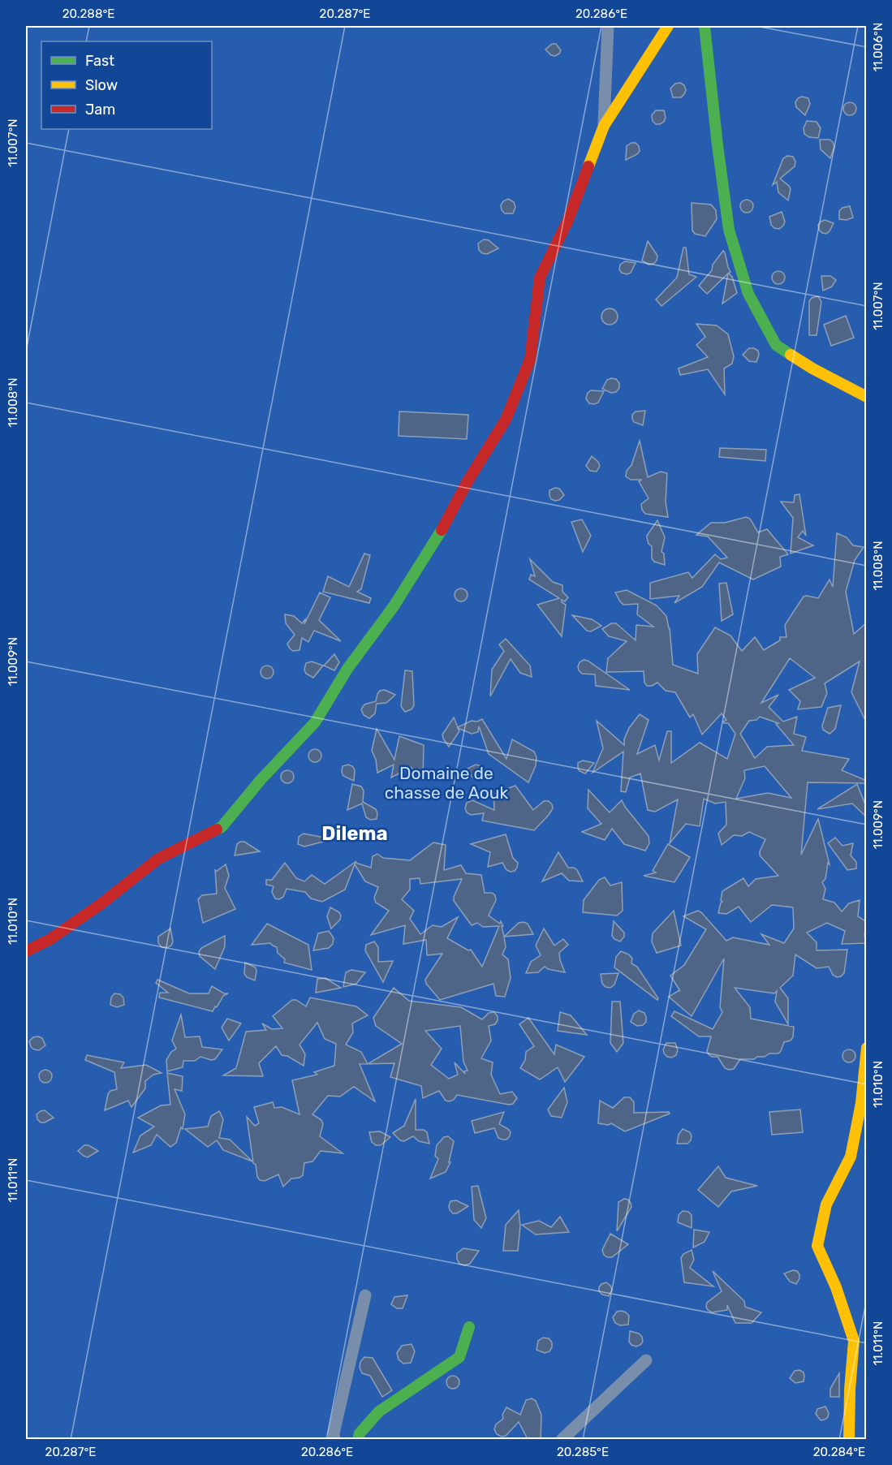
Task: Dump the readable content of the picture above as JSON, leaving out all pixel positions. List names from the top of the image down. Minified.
{"districts":["Dilema"],"parks":["Domaine de chasse de Aouk"],"legend":["Fast","Slow","Jam"],"coordinates":["20.288°E","20.287°E","20.286°E","11.006°N","11.007°N","11.008°N","11.009°N","11.010°N","11.011°N","20.285°E","20.284°E"]}
